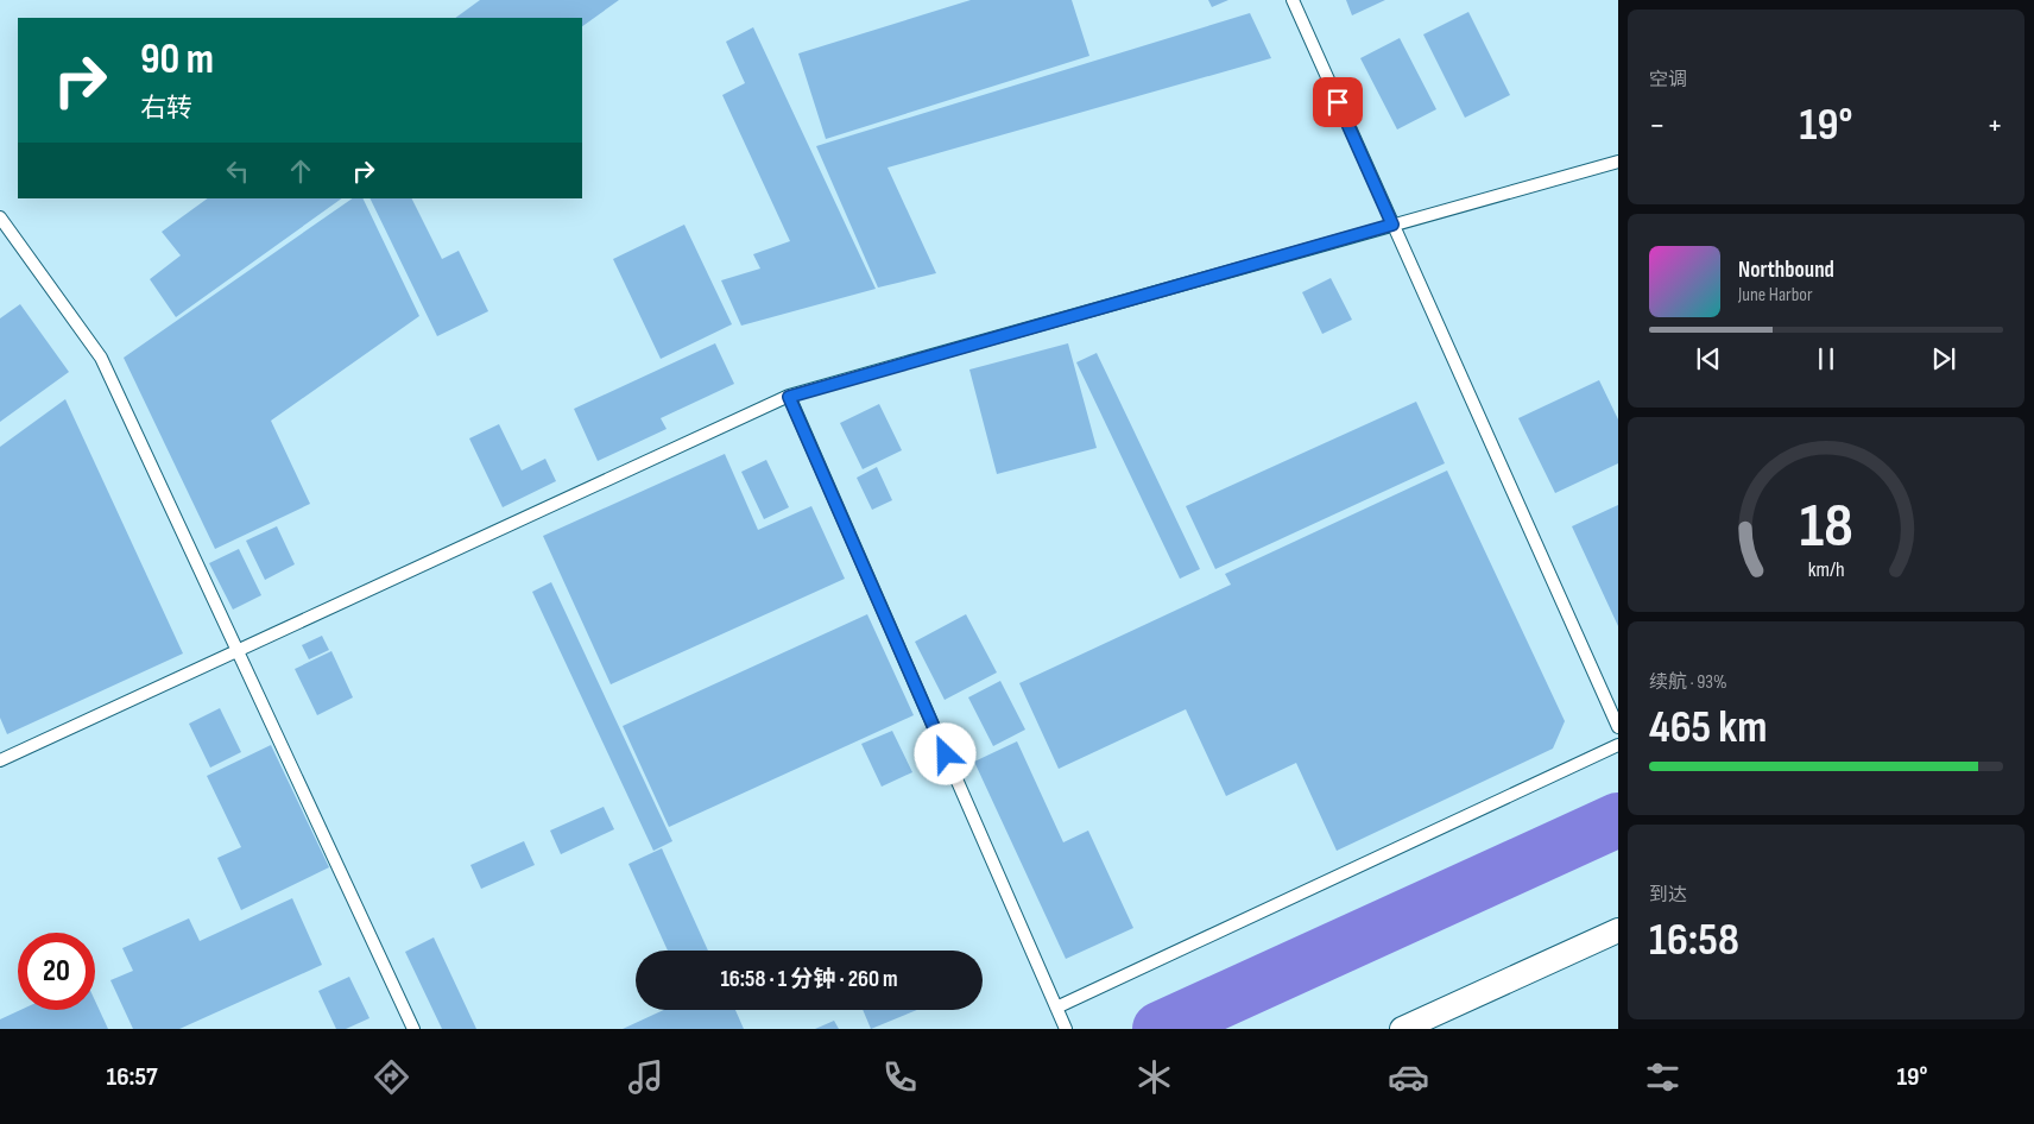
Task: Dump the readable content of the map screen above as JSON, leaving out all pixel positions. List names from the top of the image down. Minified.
{"page":{"tile":["空调",["续航 · 93%","465 km"],["到达","16:58"]],"turn":["90 m","右转"],"heat":["−","19°","+"],"song":["Northbound","June Harbor"],"limit":"20","trip":"16:58 · 1 分钟 · 260 m","tabs":["16:57","19°"],"gauge":["18","km/h"]}}
